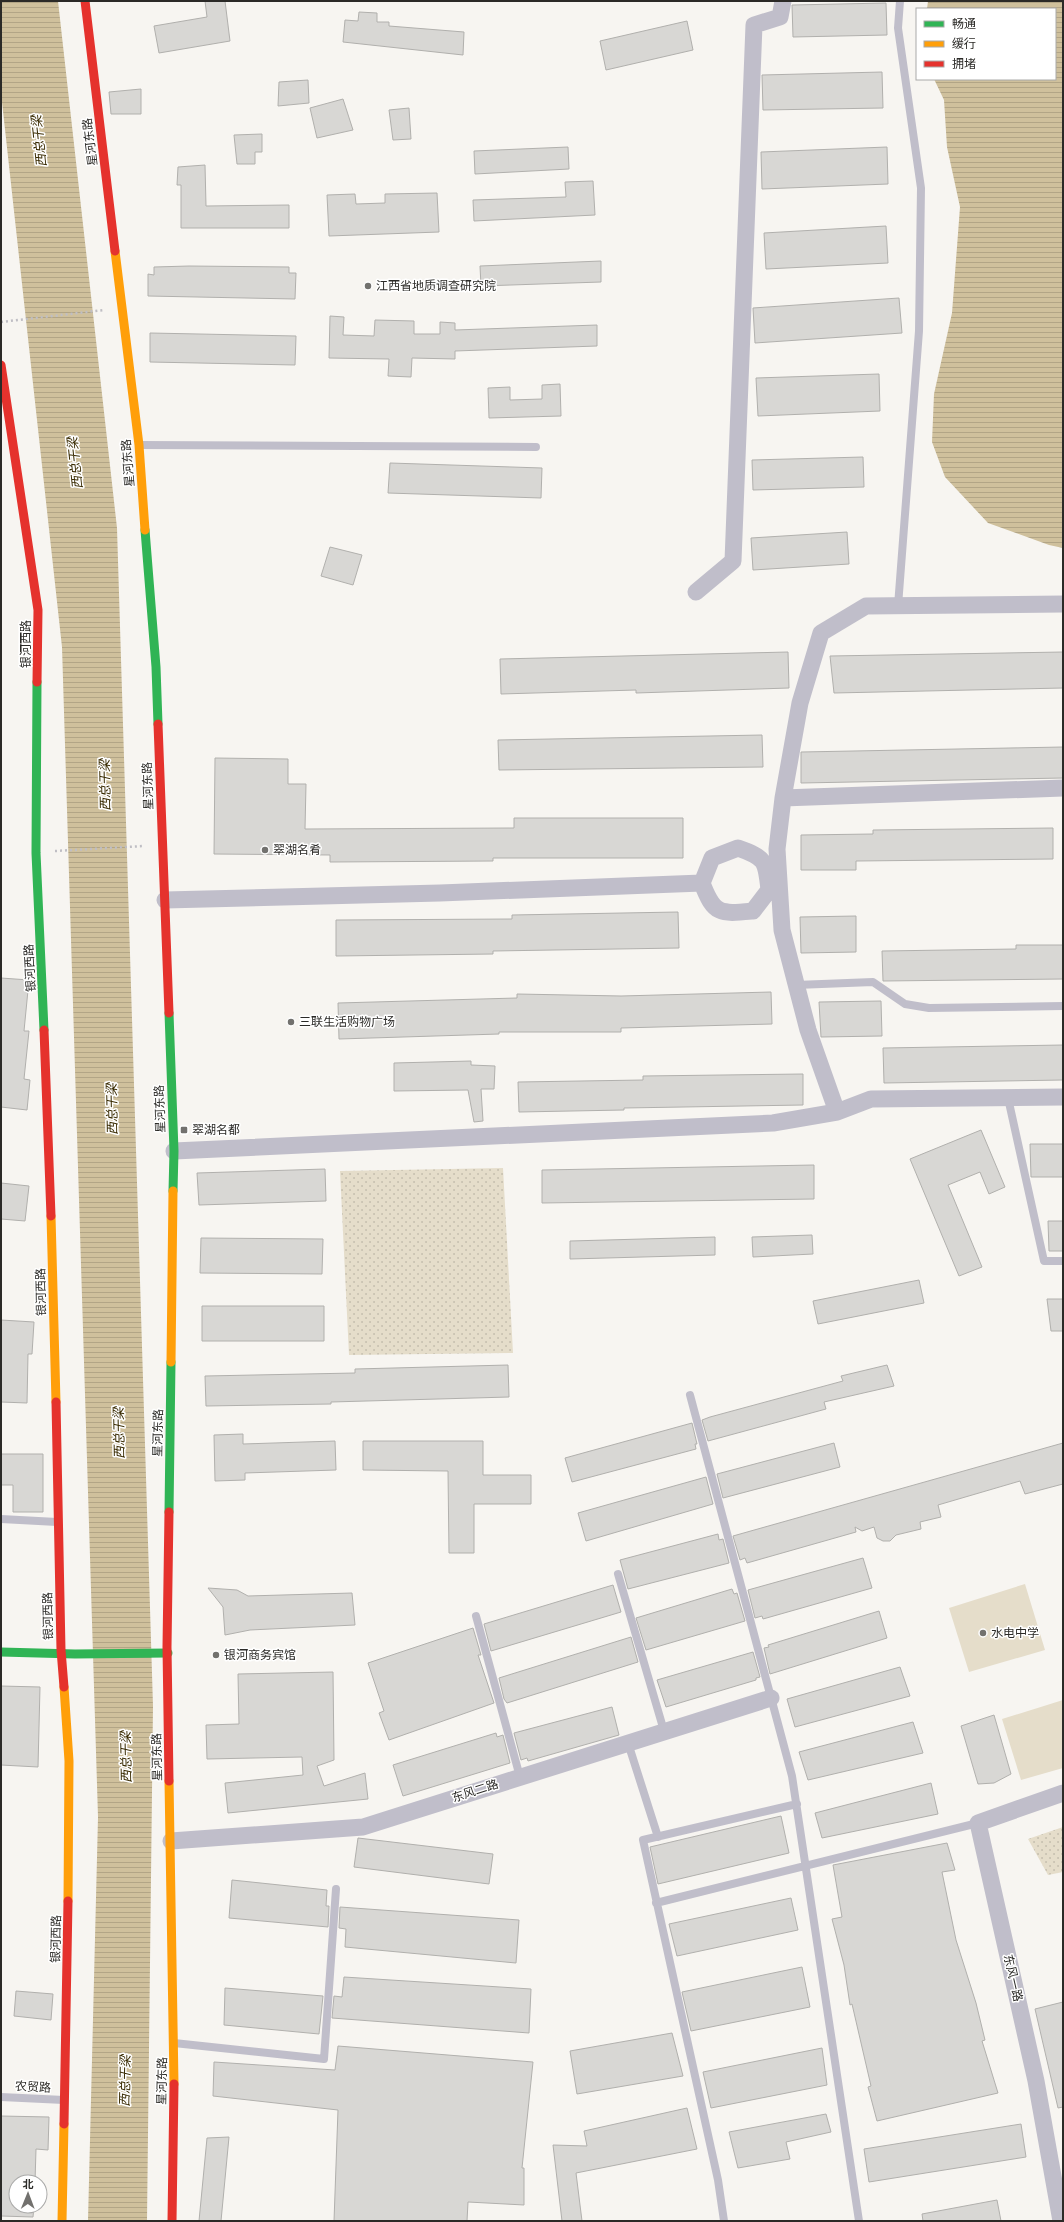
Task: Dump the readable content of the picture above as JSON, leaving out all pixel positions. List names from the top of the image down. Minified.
{"streets":{"main road":["星河东路","银河西路"],"street":["东风二路","东风一路"],"lane":["农贸路"]},"crossings":[["星河东路","东风二路"],["银河西路","农贸路"]],"water":["西总干梁"],"places":{"other":["江西省地质调查研究院","翠湖名肴","三联生活购物广场","水电中学","银河商务宾馆"],"transit":["翠湖名都"]},"legend":["畅通","缓行","拥堵"],"north":"top"}
